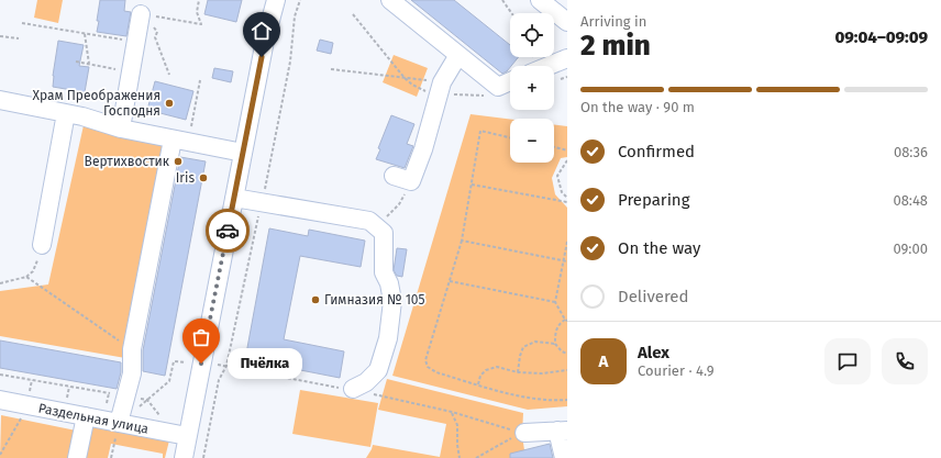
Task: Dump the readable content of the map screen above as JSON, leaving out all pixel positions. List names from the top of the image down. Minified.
{"streets":{"street":["Раздельная улица"]},"places":["Храм Преображения Господня","Вертихвостик","Iris","Гимназия № 105","Пчёлка"],"page":{"heading":["2 min","Arriving in","09:04–09:09"],"panel":["Alex","Courier · 4.9"],"map_buttons":["+","−"],"bar":"On the way · 90 m","list":[["Confirmed","08:36"],["Preparing","08:48"],["On the way","09:00"],"Delivered"],"round":"A","bubble":"Пчёлка"}}
